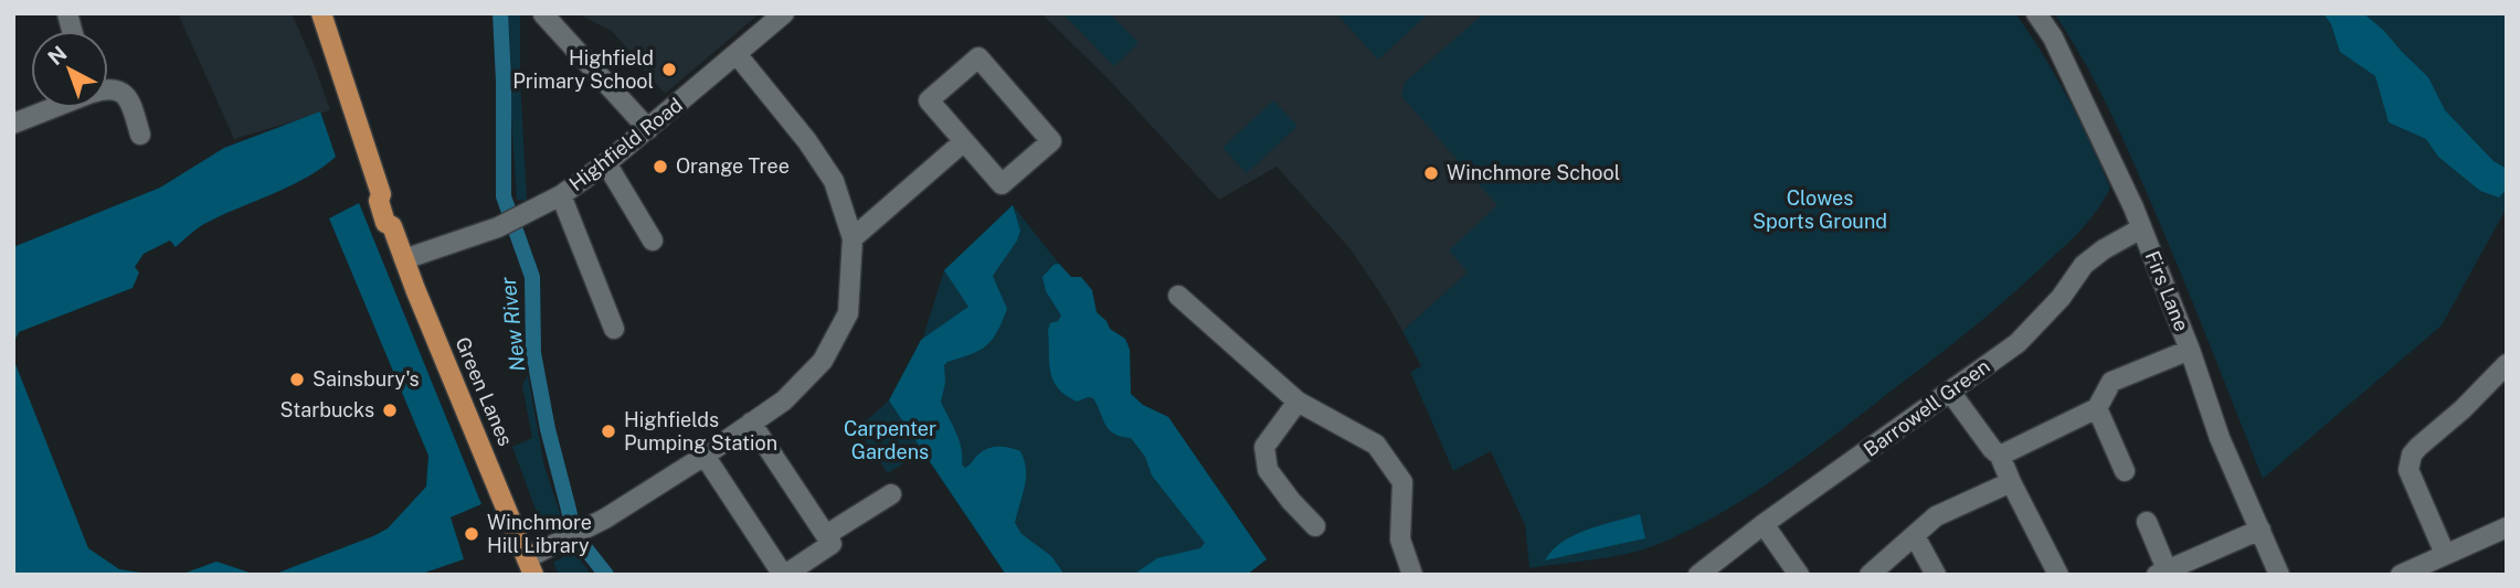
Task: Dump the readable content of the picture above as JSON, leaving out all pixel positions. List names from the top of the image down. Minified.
{"streets":{"main road":["Green Lanes"],"street":["Highfield Road","Firs Lane","Barrowell Green"]},"crossings":[["Highfield Road","Green Lanes"],["Firs Lane","Barrowell Green"]],"water":["New River"],"parks":["Clowes Sports Ground","Carpenter Gardens"],"places":["Highfield Primary School","Orange Tree","Winchmore School","Sainsbury's","Starbucks","Highfields Pumping Station","Winchmore Hill Library"],"north":"top left"}
